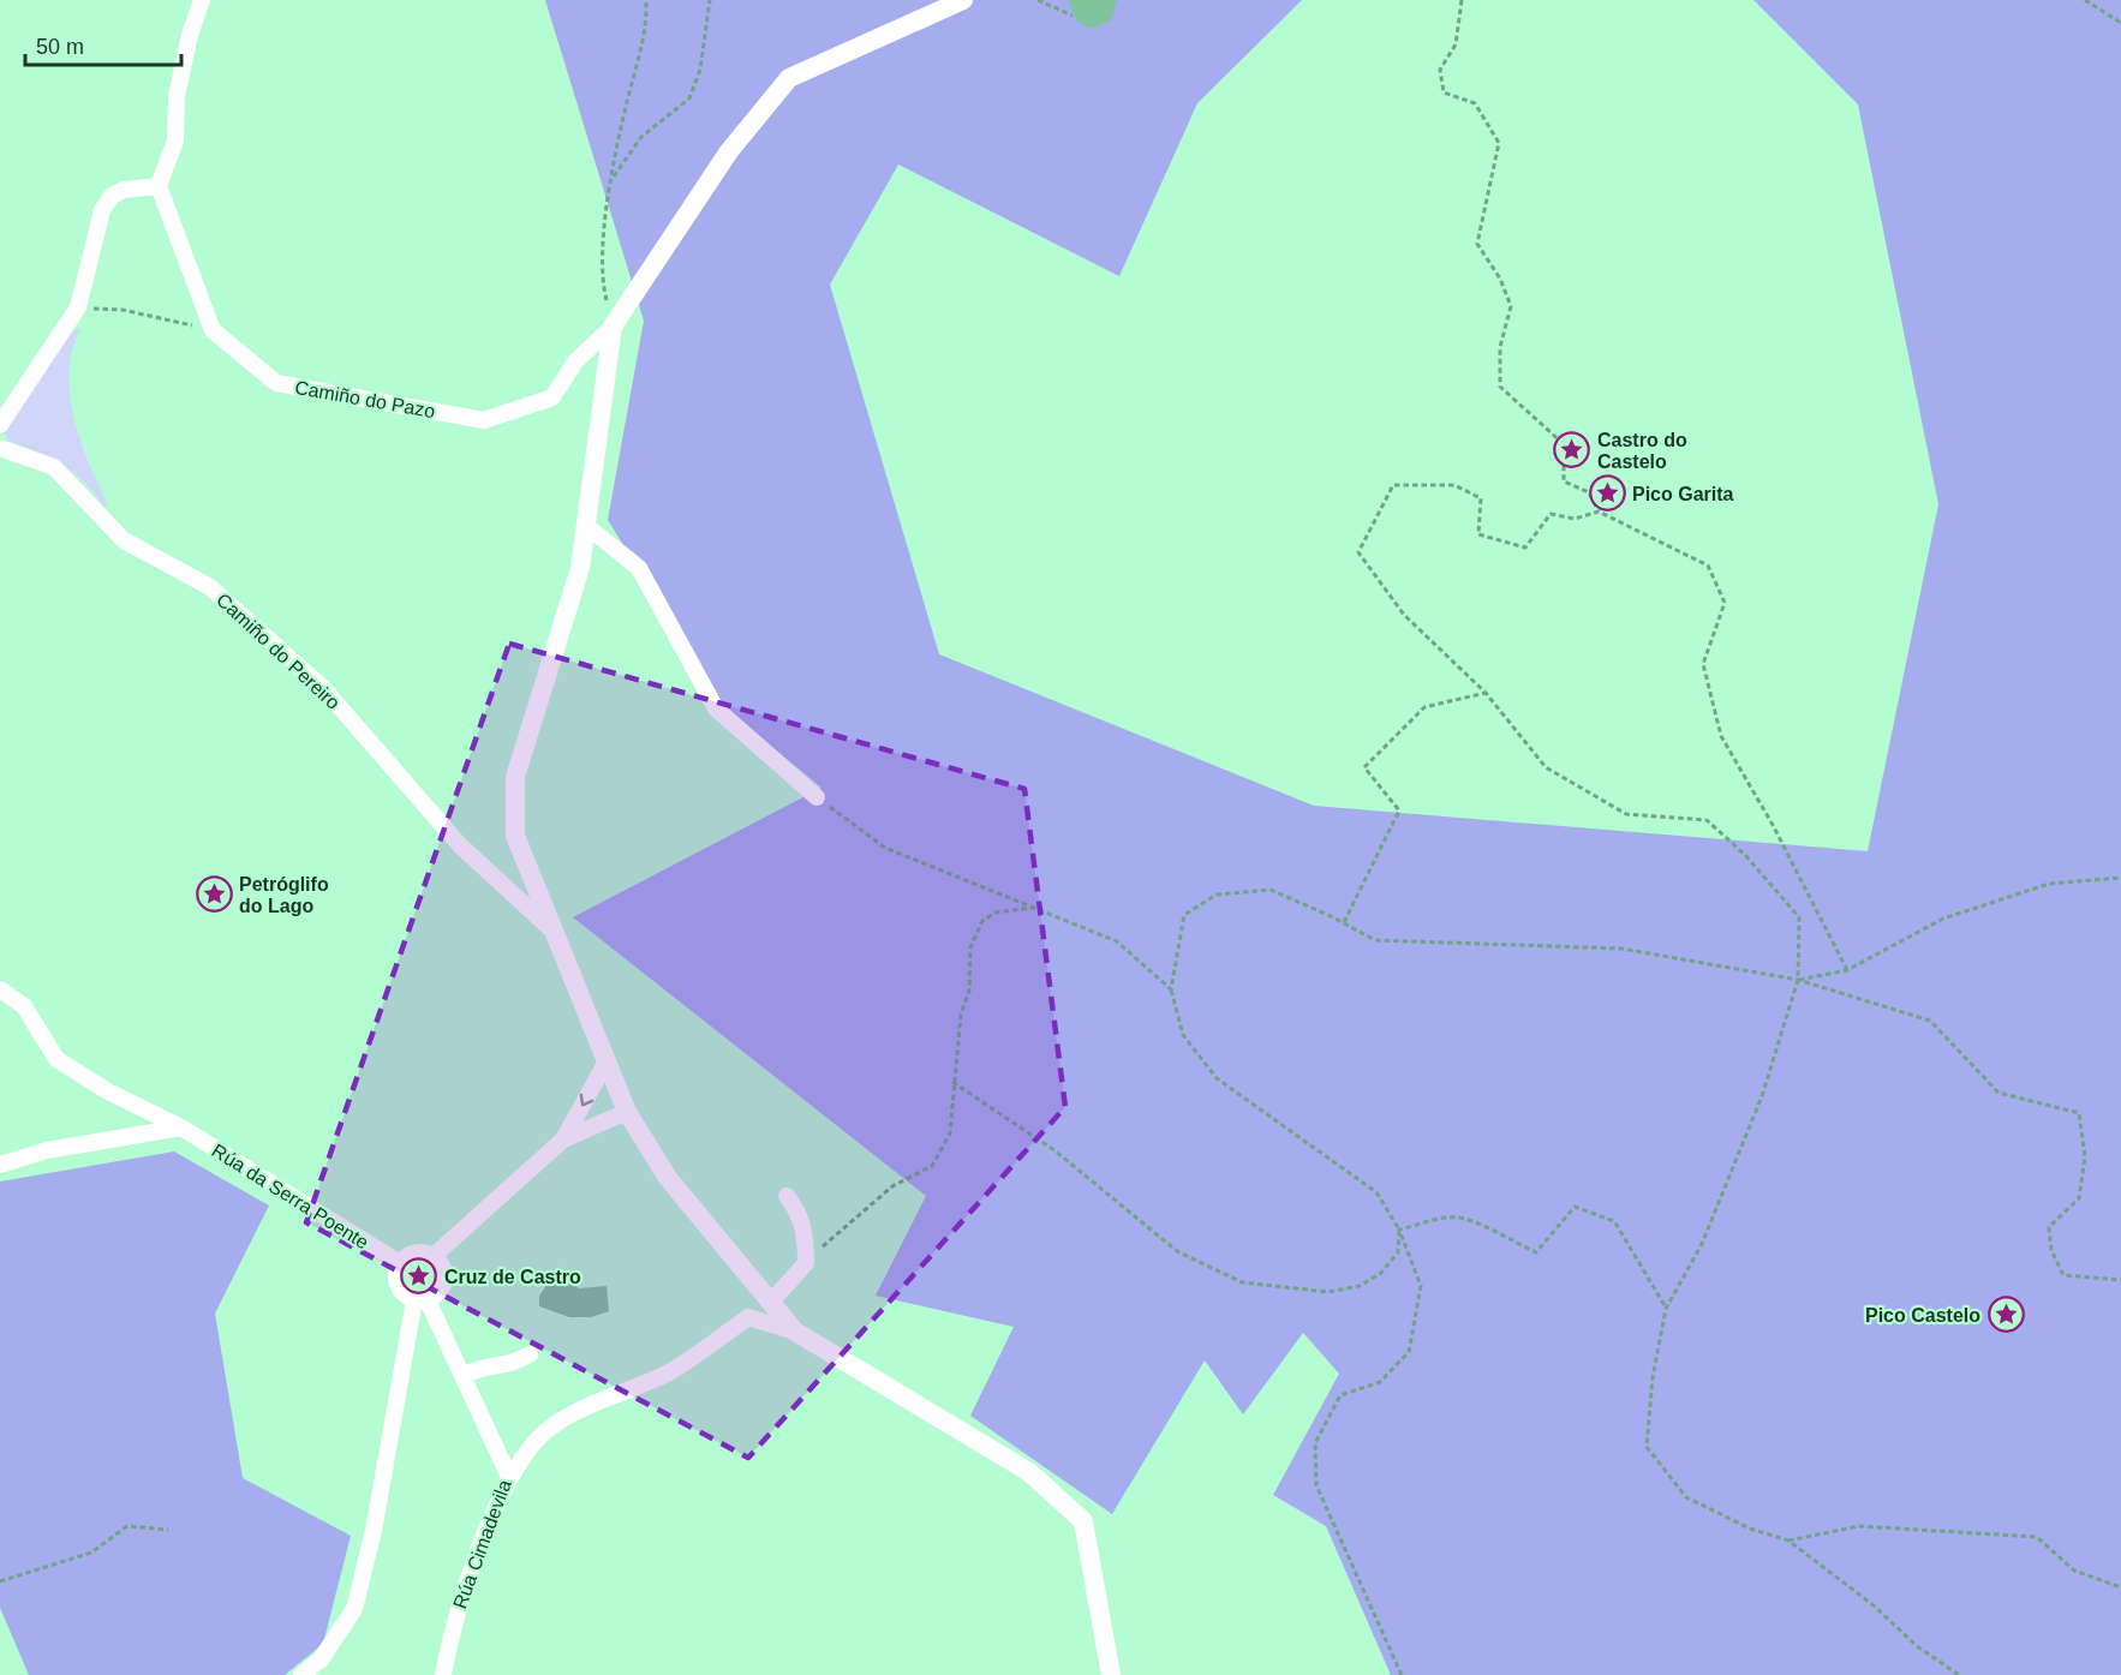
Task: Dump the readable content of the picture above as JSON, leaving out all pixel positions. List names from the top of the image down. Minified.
{"streets":{"street":["Camiño do Pazo","Camiño do Pereiro","Rúa da Serra Poente","Rúa Cimadevila"]},"crossings":[["Rúa da Serra Poente","Rúa Cimadevila"]],"places":{"place":["Castro do Castelo","Pico Garita","Petróglifo do Lago","Cruz de Castro","Pico Castelo"]},"scale_bar":"50 m"}
